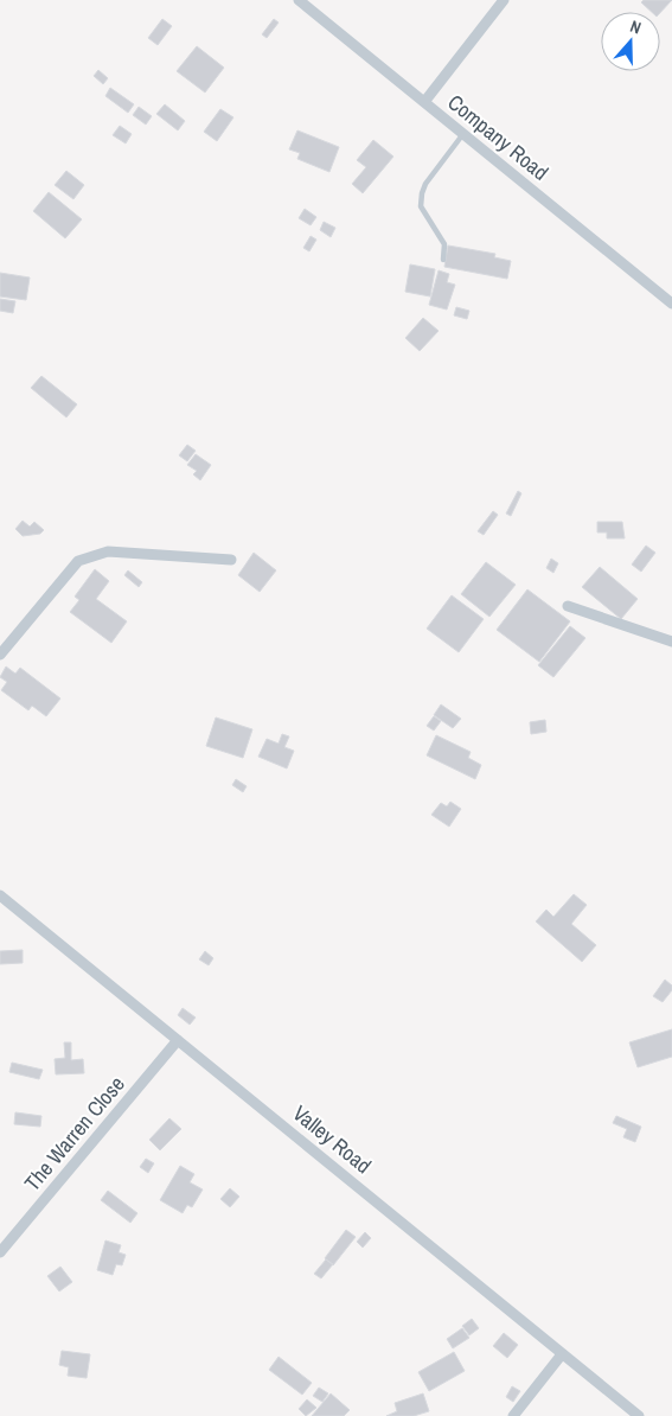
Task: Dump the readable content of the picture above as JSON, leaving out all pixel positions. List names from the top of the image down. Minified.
{"streets":{"street":["Company Road","The Warren Close","Valley Road"]},"crossings":[["The Warren Close","Valley Road"]],"north":"top"}
